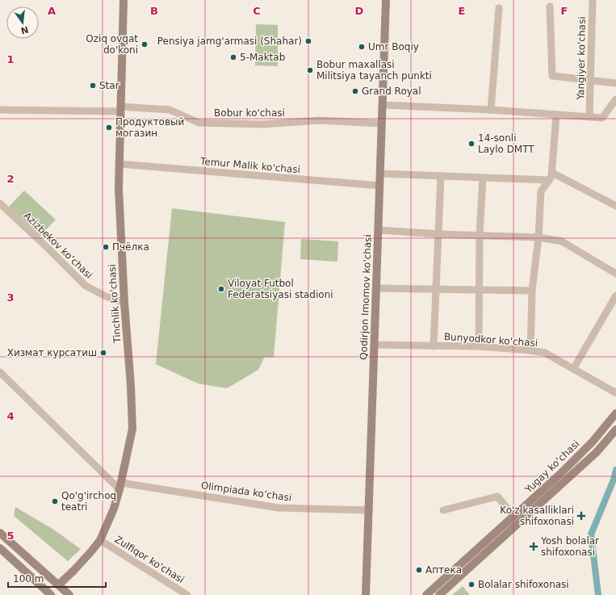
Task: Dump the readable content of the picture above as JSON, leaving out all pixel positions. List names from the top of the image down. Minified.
{"streets":{"street":["Yangiyer ko'chasi","Bobur ko'chasi","Temur Malik ko'chasi","Azizbekov ko'chasi","Qodirjon Imomov ko'chasi","Tinchlik ko'chasi","Bunyodkor ko'chasi","Yugay ko'chasi","Olimpiada ko'chasi","Zulfiqor ko'chasi"]},"crossings":[["Bobur ko'chasi","Qodirjon Imomov ko'chasi"],["Bobur ko'chasi","Tinchlik ko'chasi"],["Temur Malik ko'chasi","Qodirjon Imomov ko'chasi"],["Temur Malik ko'chasi","Tinchlik ko'chasi"],["Azizbekov ko'chasi","Tinchlik ko'chasi"],["Qodirjon Imomov ko'chasi","Bunyodkor ko'chasi"],["Qodirjon Imomov ko'chasi","Olimpiada ko'chasi"],["Tinchlik ko'chasi","Olimpiada ko'chasi"],["Tinchlik ko'chasi","Zulfiqor ko'chasi"]],"places":{"other":["Pensiya jamg'armasi (Shahar)","Oziq ovqat do'koni","Umr Boqiy","5-Maktab","Bobur maxallasi Militsiya tayanch punkti","Star","Grand Royal","Продуктовый могазин","14-sonli Laylo DMTT","Пчёлка","Viloyat Futbol Federatsiyasi stadioni","Хизмат курсатиш","Qo'g'irchoq teatri","Аптека","Bolalar shifoxonasi"],"health":["Ko'z kasalliklari shifoxonasi","Yosh bolalar shifoxonasi"]},"scale_bar":"100 m","north":"bottom","grid":{"columns":["A","B","C","D","E","F"],"rows":["1","2","3","4","5"]}}
